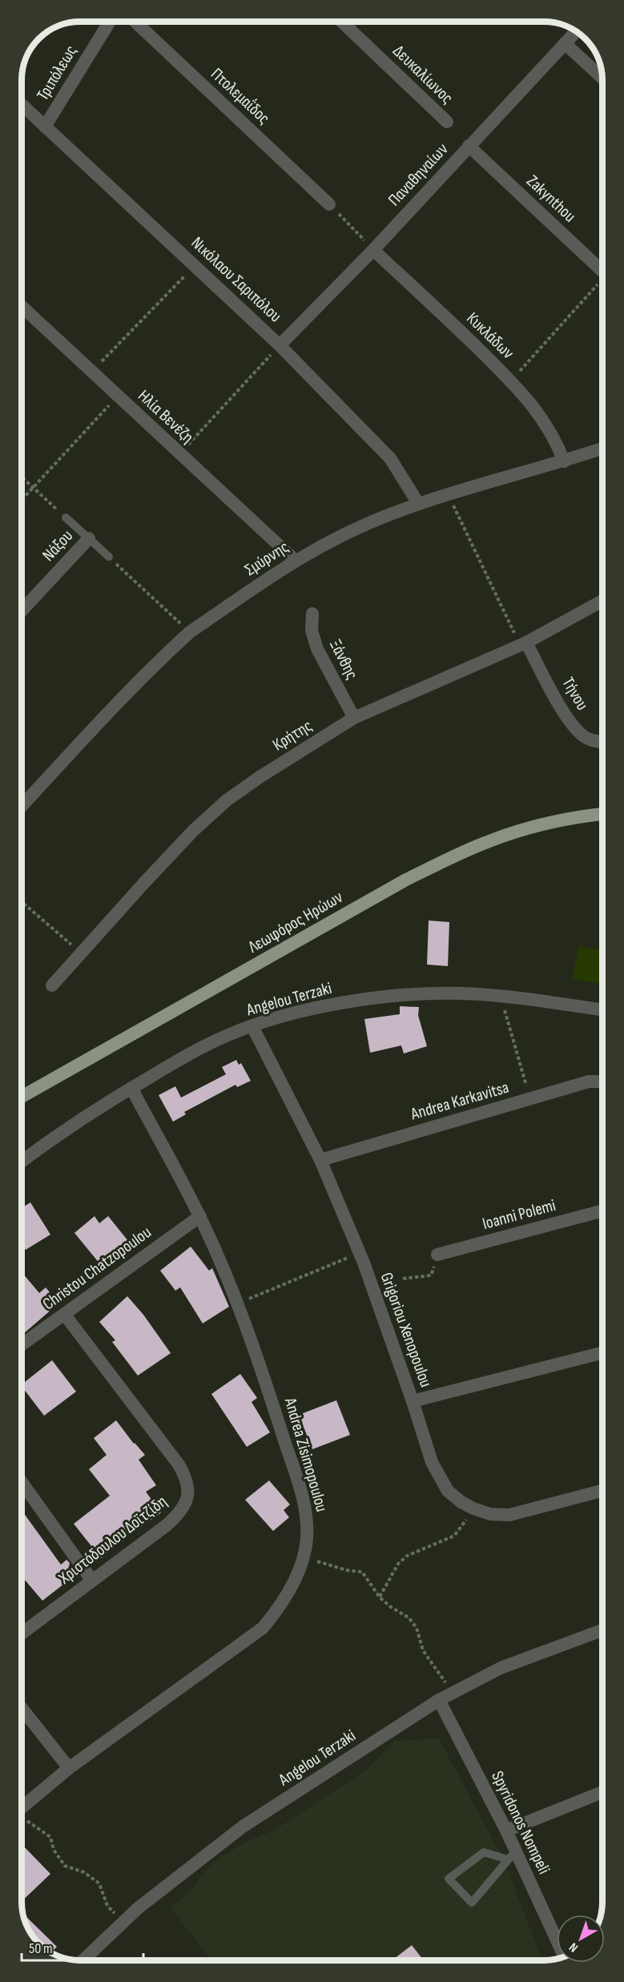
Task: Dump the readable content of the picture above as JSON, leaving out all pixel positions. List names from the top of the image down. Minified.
{"streets":{"main road":["Λεωφόρος Ηρώων"],"street":["Τριπόλεως","Δευκαλίωνος","Πτολεμαΐδος","Παναθηναίων","Zakynthou","Νικόλαου Σαριπόλου","Κυκλάδων","Ηλία Βενέζη","Νάξου","Σμύρνης","Ξάνθης","Τήνου","Κρήτης","Angelou Terzaki","Andrea Karkavitsa","Ioanni Polemi","Christou Chatzopoulou","Grigoriou Xenopoulou","Andrea Zisimopoulou","Χριστόδουλου Δοϊτζίδη","Spyridonos Nompeli"]},"crossings":[["Τριπόλεως","Νικόλαου Σαριπόλου"],["Παναθηναίων","Zakynthou"],["Παναθηναίων","Νικόλαου Σαριπόλου"],["Παναθηναίων","Κυκλάδων"],["Νικόλαου Σαριπόλου","Σμύρνης"],["Κυκλάδων","Σμύρνης"],["Ηλία Βενέζη","Σμύρνης"],["Ξάνθης","Κρήτης"],["Τήνου","Κρήτης"],["Angelou Terzaki","Grigoriou Xenopoulou"],["Angelou Terzaki","Andrea Zisimopoulou"],["Angelou Terzaki","Spyridonos Nompeli"],["Andrea Karkavitsa","Grigoriou Xenopoulou"],["Christou Chatzopoulou","Andrea Zisimopoulou"],["Christou Chatzopoulou","Χριστόδουλου Δοϊτζίδη"]],"scale_bar":"50 m","north":"bottom left"}
